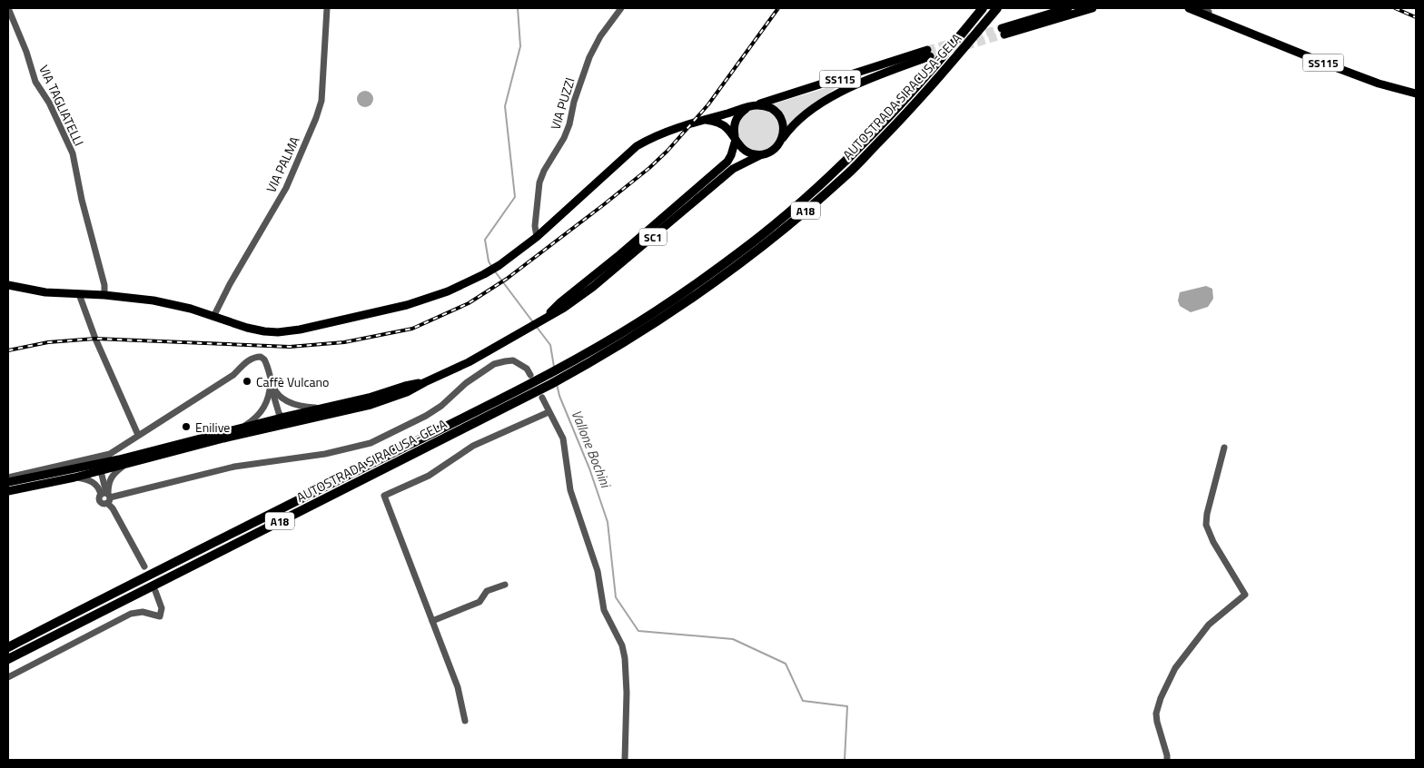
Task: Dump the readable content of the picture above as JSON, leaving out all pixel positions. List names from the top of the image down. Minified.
{"streets":{"highway":["AUTOSTRADA SIRACUSA-GELA","A18"],"main road":["SS115","SC1"],"street":["VIA PUZZI","VIA TAGLIATELLI","VIA PALMA"]},"crossings":[["SS115","SC1"]],"water":["Vallone Bochini"],"places":["Caffè Vulcano","Enilive"]}
